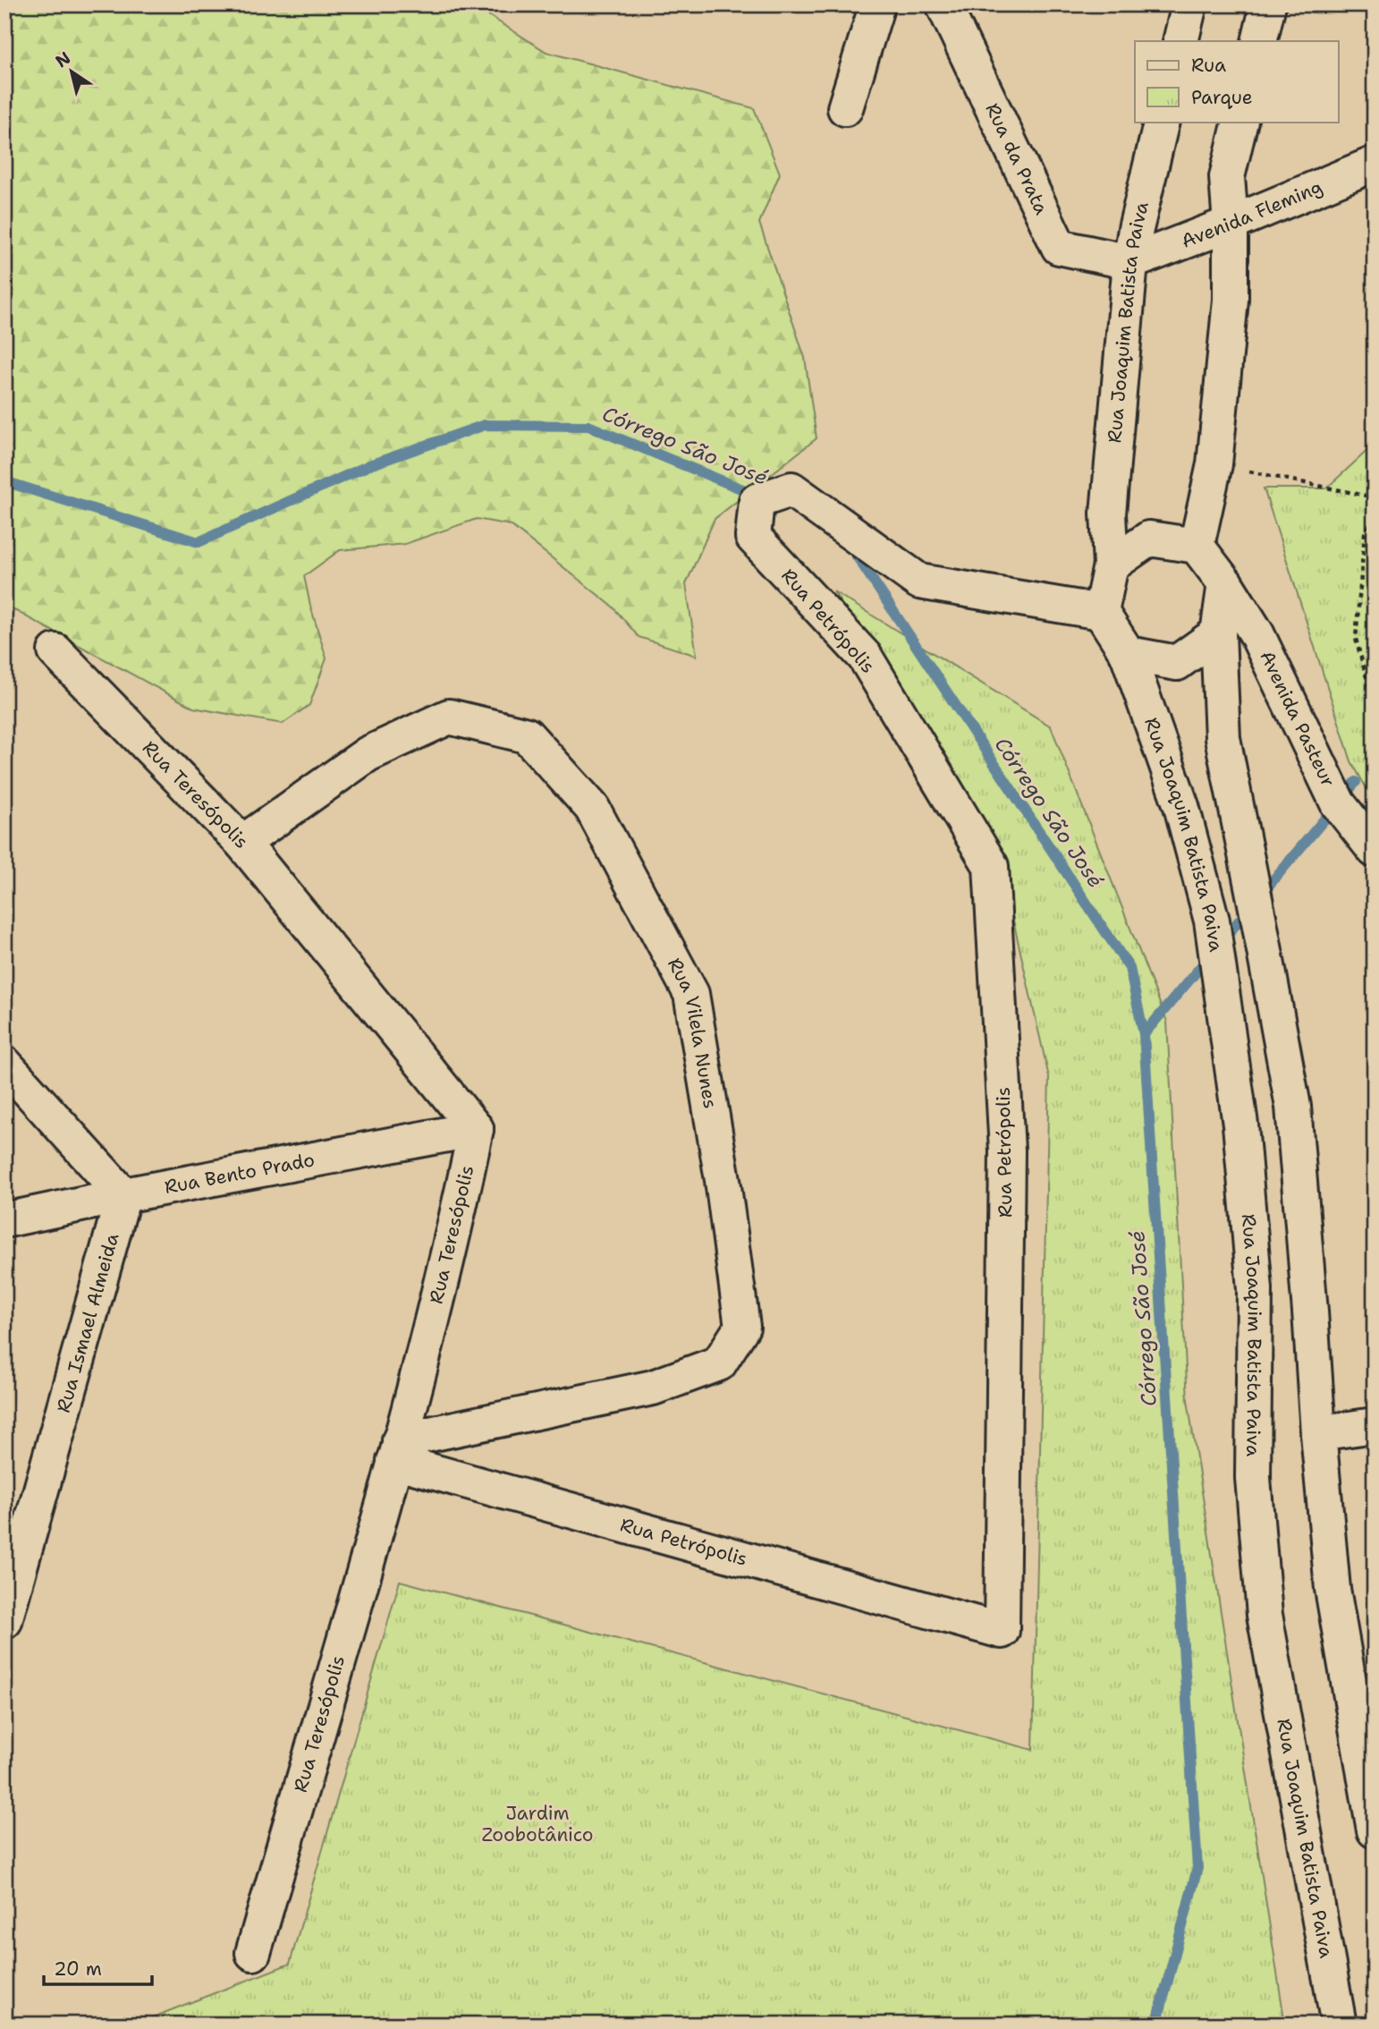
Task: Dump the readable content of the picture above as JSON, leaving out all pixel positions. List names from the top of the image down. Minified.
{"streets":{"street":["Rua da Prata","Avenida Fleming","Rua Joaquim Batista Paiva","Rua Petrópolis","Avenida Pasteur","Rua Teresópolis","Rua Vilela Nunes","Rua Bento Prado","Rua Ismael Almeida"]},"crossings":[["Rua da Prata","Avenida Fleming"],["Rua da Prata","Rua Joaquim Batista Paiva"],["Avenida Fleming","Rua Joaquim Batista Paiva"],["Rua Joaquim Batista Paiva","Rua Petrópolis"],["Rua Joaquim Batista Paiva","Avenida Pasteur"],["Rua Petrópolis","Avenida Pasteur"],["Rua Petrópolis","Rua Teresópolis"],["Rua Petrópolis","Rua Vilela Nunes"],["Rua Teresópolis","Rua Vilela Nunes"],["Rua Teresópolis","Rua Bento Prado"],["Rua Bento Prado","Rua Ismael Almeida"]],"water":["Córrego São José"],"parks":["Jardim Zoobotânico"],"legend":["Rua","Parque"],"scale_bar":"20 m","north":"top left"}
